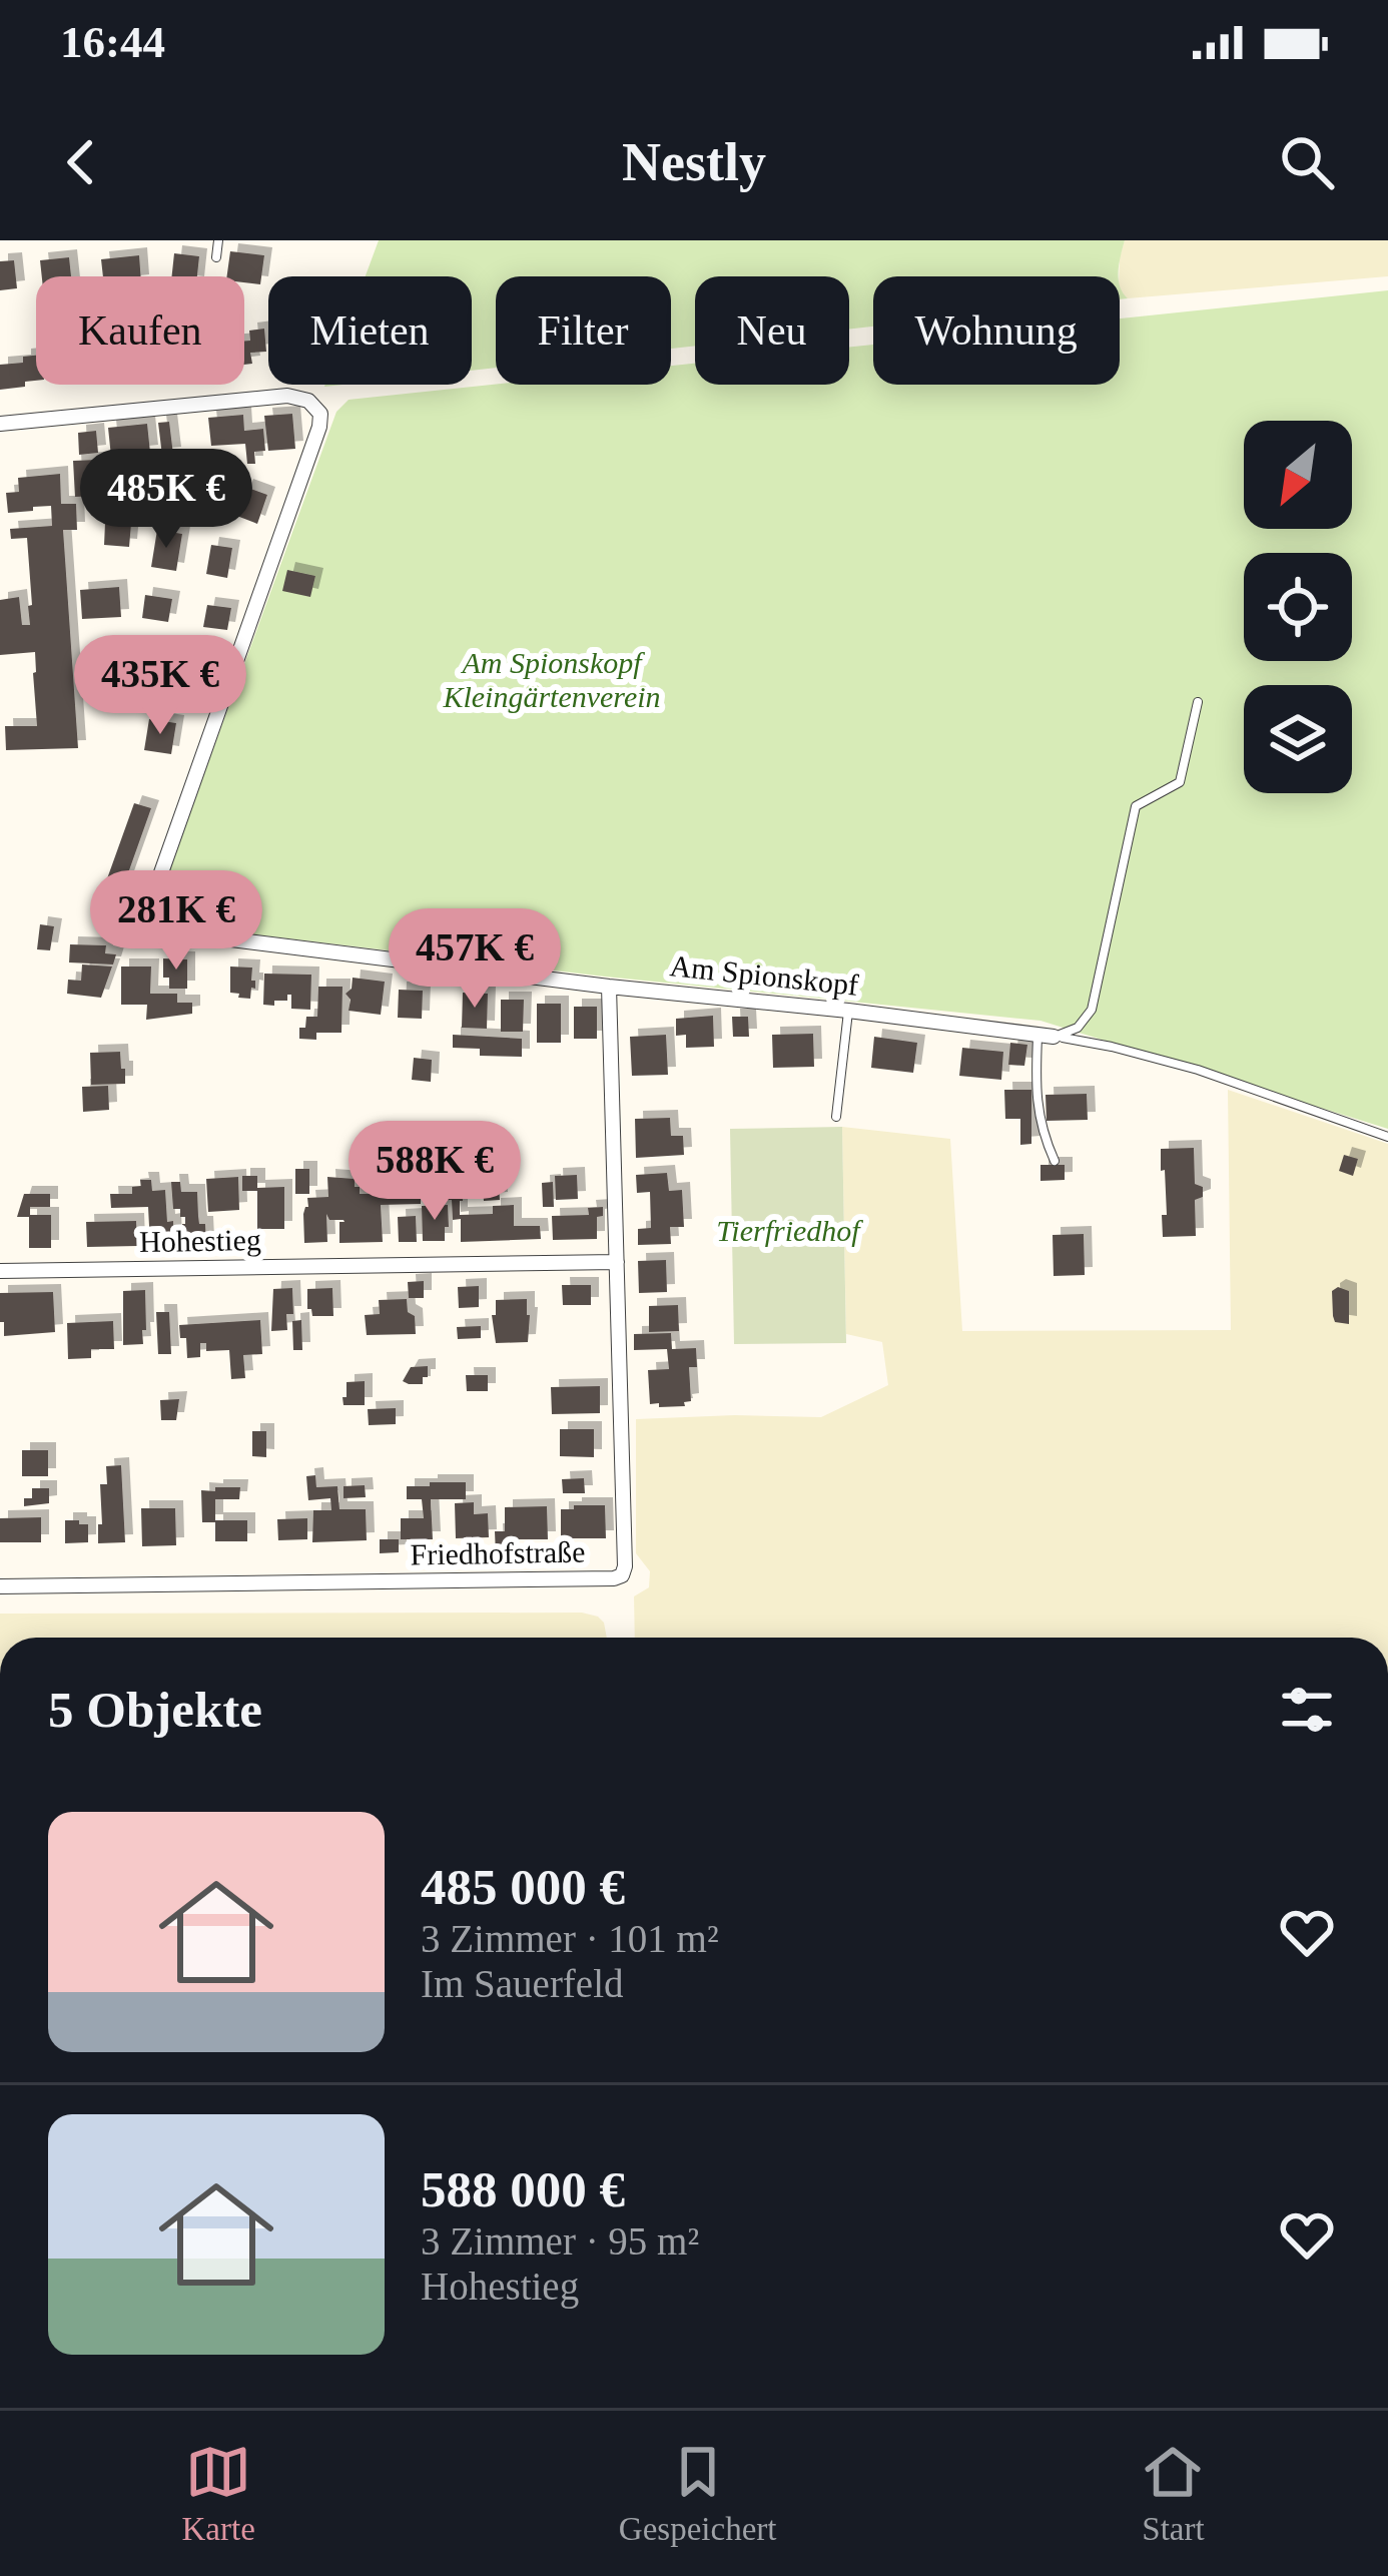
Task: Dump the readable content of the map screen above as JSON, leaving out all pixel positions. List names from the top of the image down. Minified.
{"streets":{"street":["Am Spionskopf","Hohestieg","Friedhofstraße"]},"crossings":[["Am Spionskopf","Friedhofstraße"],["Hohestieg","Friedhofstraße"]],"parks":["Am Spionskopf Kleingärtenverein","Tierfriedhof"],"north":"bottom left","page":{"status":"16:44","header":"Nestly","chip":["Kaufen","Mieten","Filter","Neu","Wohnung"],"price":["485K €","435K €","281K €","457K €","588K €"],"heading":"5 Objekte","list":[{"name":"485 000 €","note":"3 Zimmer · 101 m² · Im Sauerfeld"},{"name":"588 000 €","note":"3 Zimmer · 95 m² · Hohestieg"}],"tabs":["Karte","Gespeichert","Start"]}}
